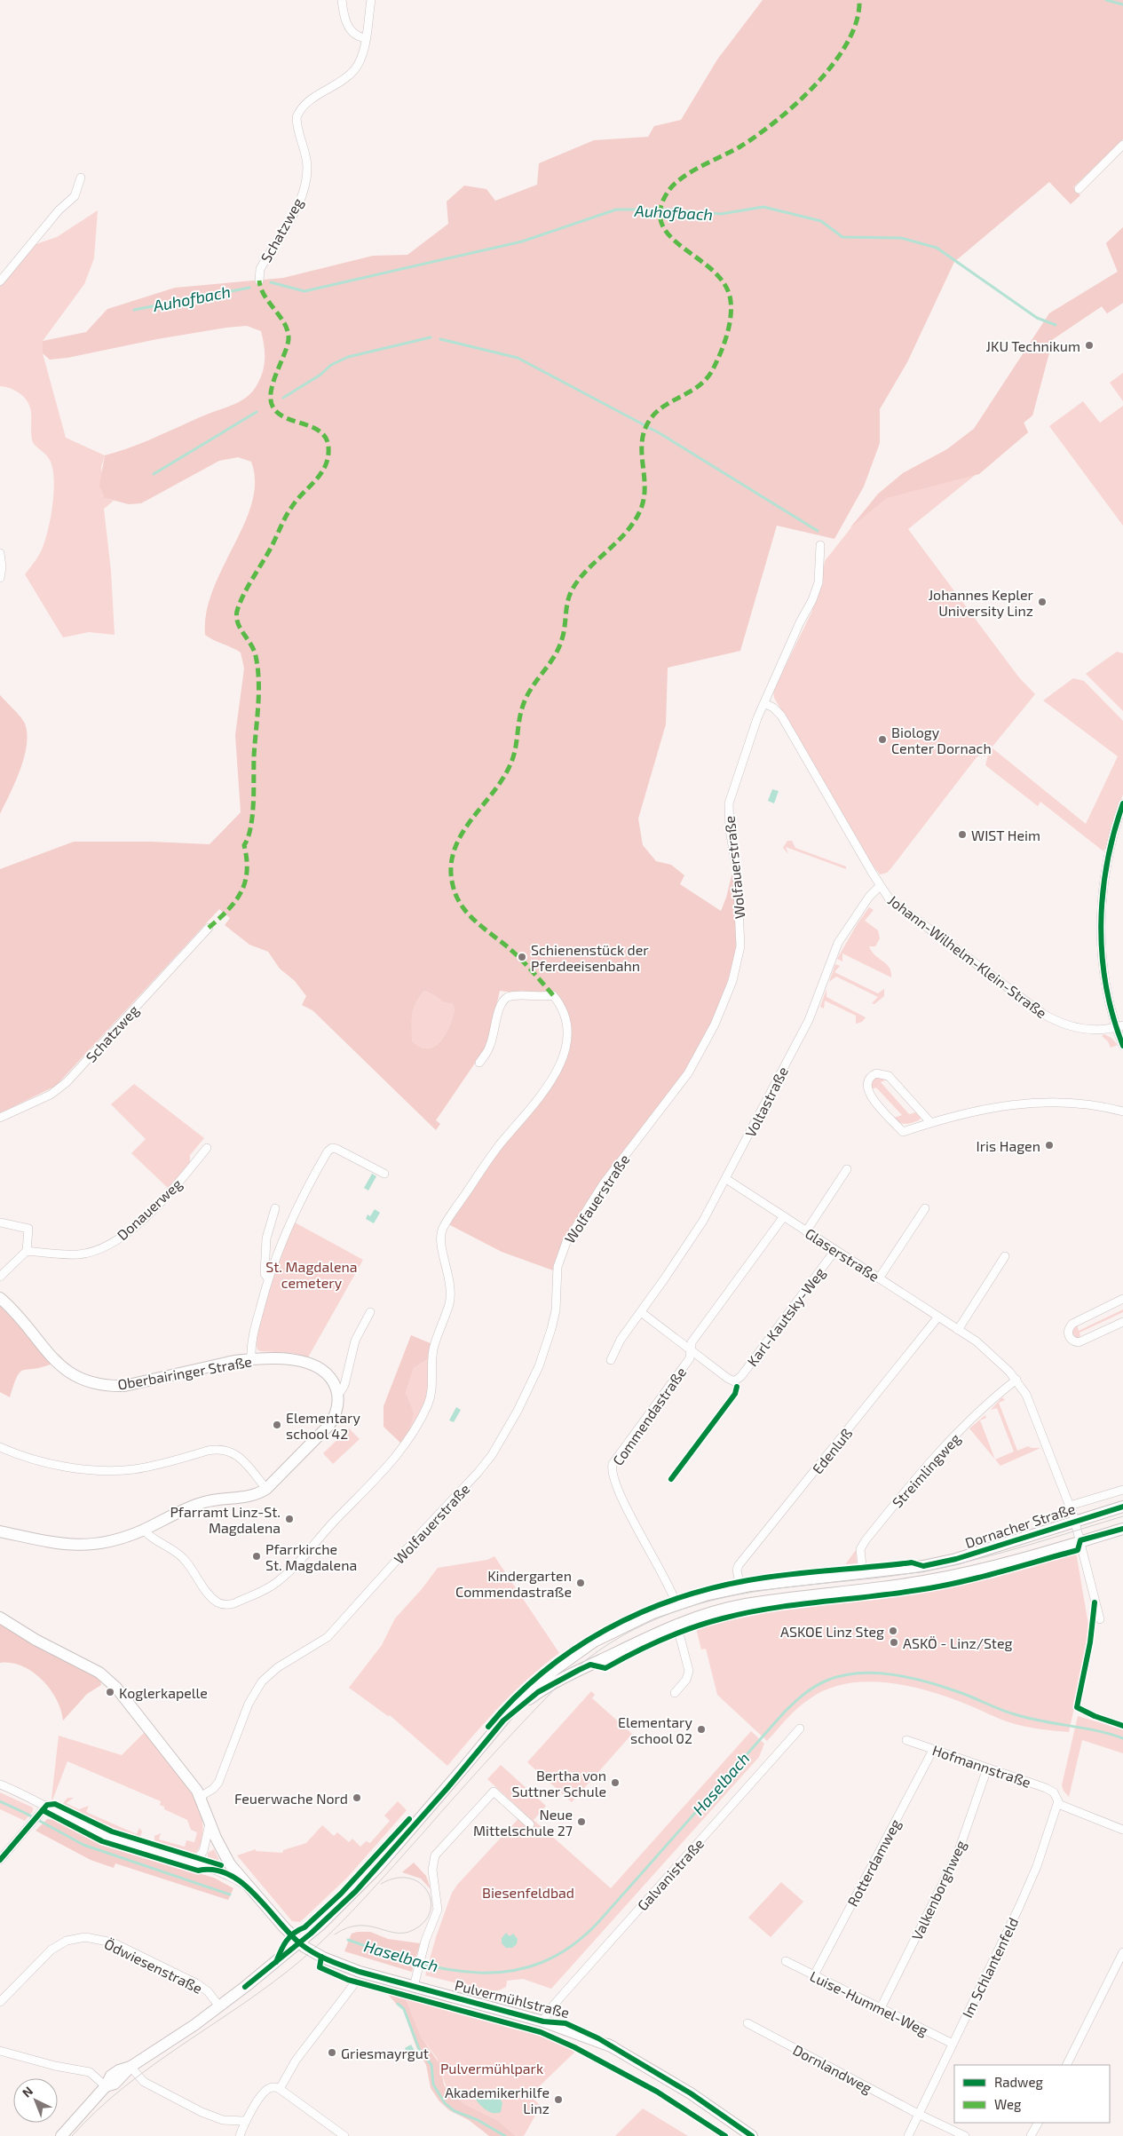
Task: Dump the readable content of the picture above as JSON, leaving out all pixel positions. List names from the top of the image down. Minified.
{"streets":{"street":["Schatzweg","Wolfauerstraße","Johann-Wilhelm-Klein-Straße","Voltastraße","Donauerweg","Glaserstraße","Karl-Kautsky-Weg","Oberbairinger Straße","Commendastraße","Edenluß","Streimlingweg","Dornacher Straße","Hofmannstraße","Rotterdamweg","Galvanistraße","Valkenborghweg","Ödwiesenstraße","Im Schlantenfeld","Pulvermühlstraße","Luise-Hummel-Weg","Dornlandweg"]},"crossings":[["Wolfauerstraße","Johann-Wilhelm-Klein-Straße"],["Wolfauerstraße","Pulvermühlstraße"],["Johann-Wilhelm-Klein-Straße","Voltastraße"],["Voltastraße","Glaserstraße"],["Glaserstraße","Karl-Kautsky-Weg"],["Glaserstraße","Commendastraße"],["Glaserstraße","Edenluß"],["Glaserstraße","Streimlingweg"],["Glaserstraße","Dornacher Straße"],["Karl-Kautsky-Weg","Commendastraße"],["Commendastraße","Dornacher Straße"],["Edenluß","Dornacher Straße"],["Streimlingweg","Dornacher Straße"],["Dornacher Straße","Ödwiesenstraße"],["Dornacher Straße","Pulvermühlstraße"],["Hofmannstraße","Rotterdamweg"],["Hofmannstraße","Valkenborghweg"],["Hofmannstraße","Im Schlantenfeld"],["Rotterdamweg","Luise-Hummel-Weg"],["Galvanistraße","Pulvermühlstraße"],["Valkenborghweg","Luise-Hummel-Weg"],["Im Schlantenfeld","Luise-Hummel-Weg"],["Im Schlantenfeld","Dornlandweg"]],"water":["Auhofbach","Haselbach"],"parks":["St. Magdalena cemetery","Biesenfeldbad","Pulvermühlpark"],"places":["JKU Technikum","Johannes Kepler University Linz","Biology Center Dornach","WIST Heim","Schienenstück der Pferdeeisenbahn","Iris Hagen","Elementary school 42","Pfarramt Linz-St. Magdalena","Pfarrkirche St. Magdalena","Kindergarten Commendastraße","ASKOE Linz Steg","ASKÖ - Linz/Steg","Koglerkapelle","Elementary school 02","Bertha von Suttner Schule","Feuerwache Nord","Neue Mittelschule 27","Griesmayrgut","Akademikerhilfe Linz"],"legend":["Radweg","Weg"],"north":"top left"}
